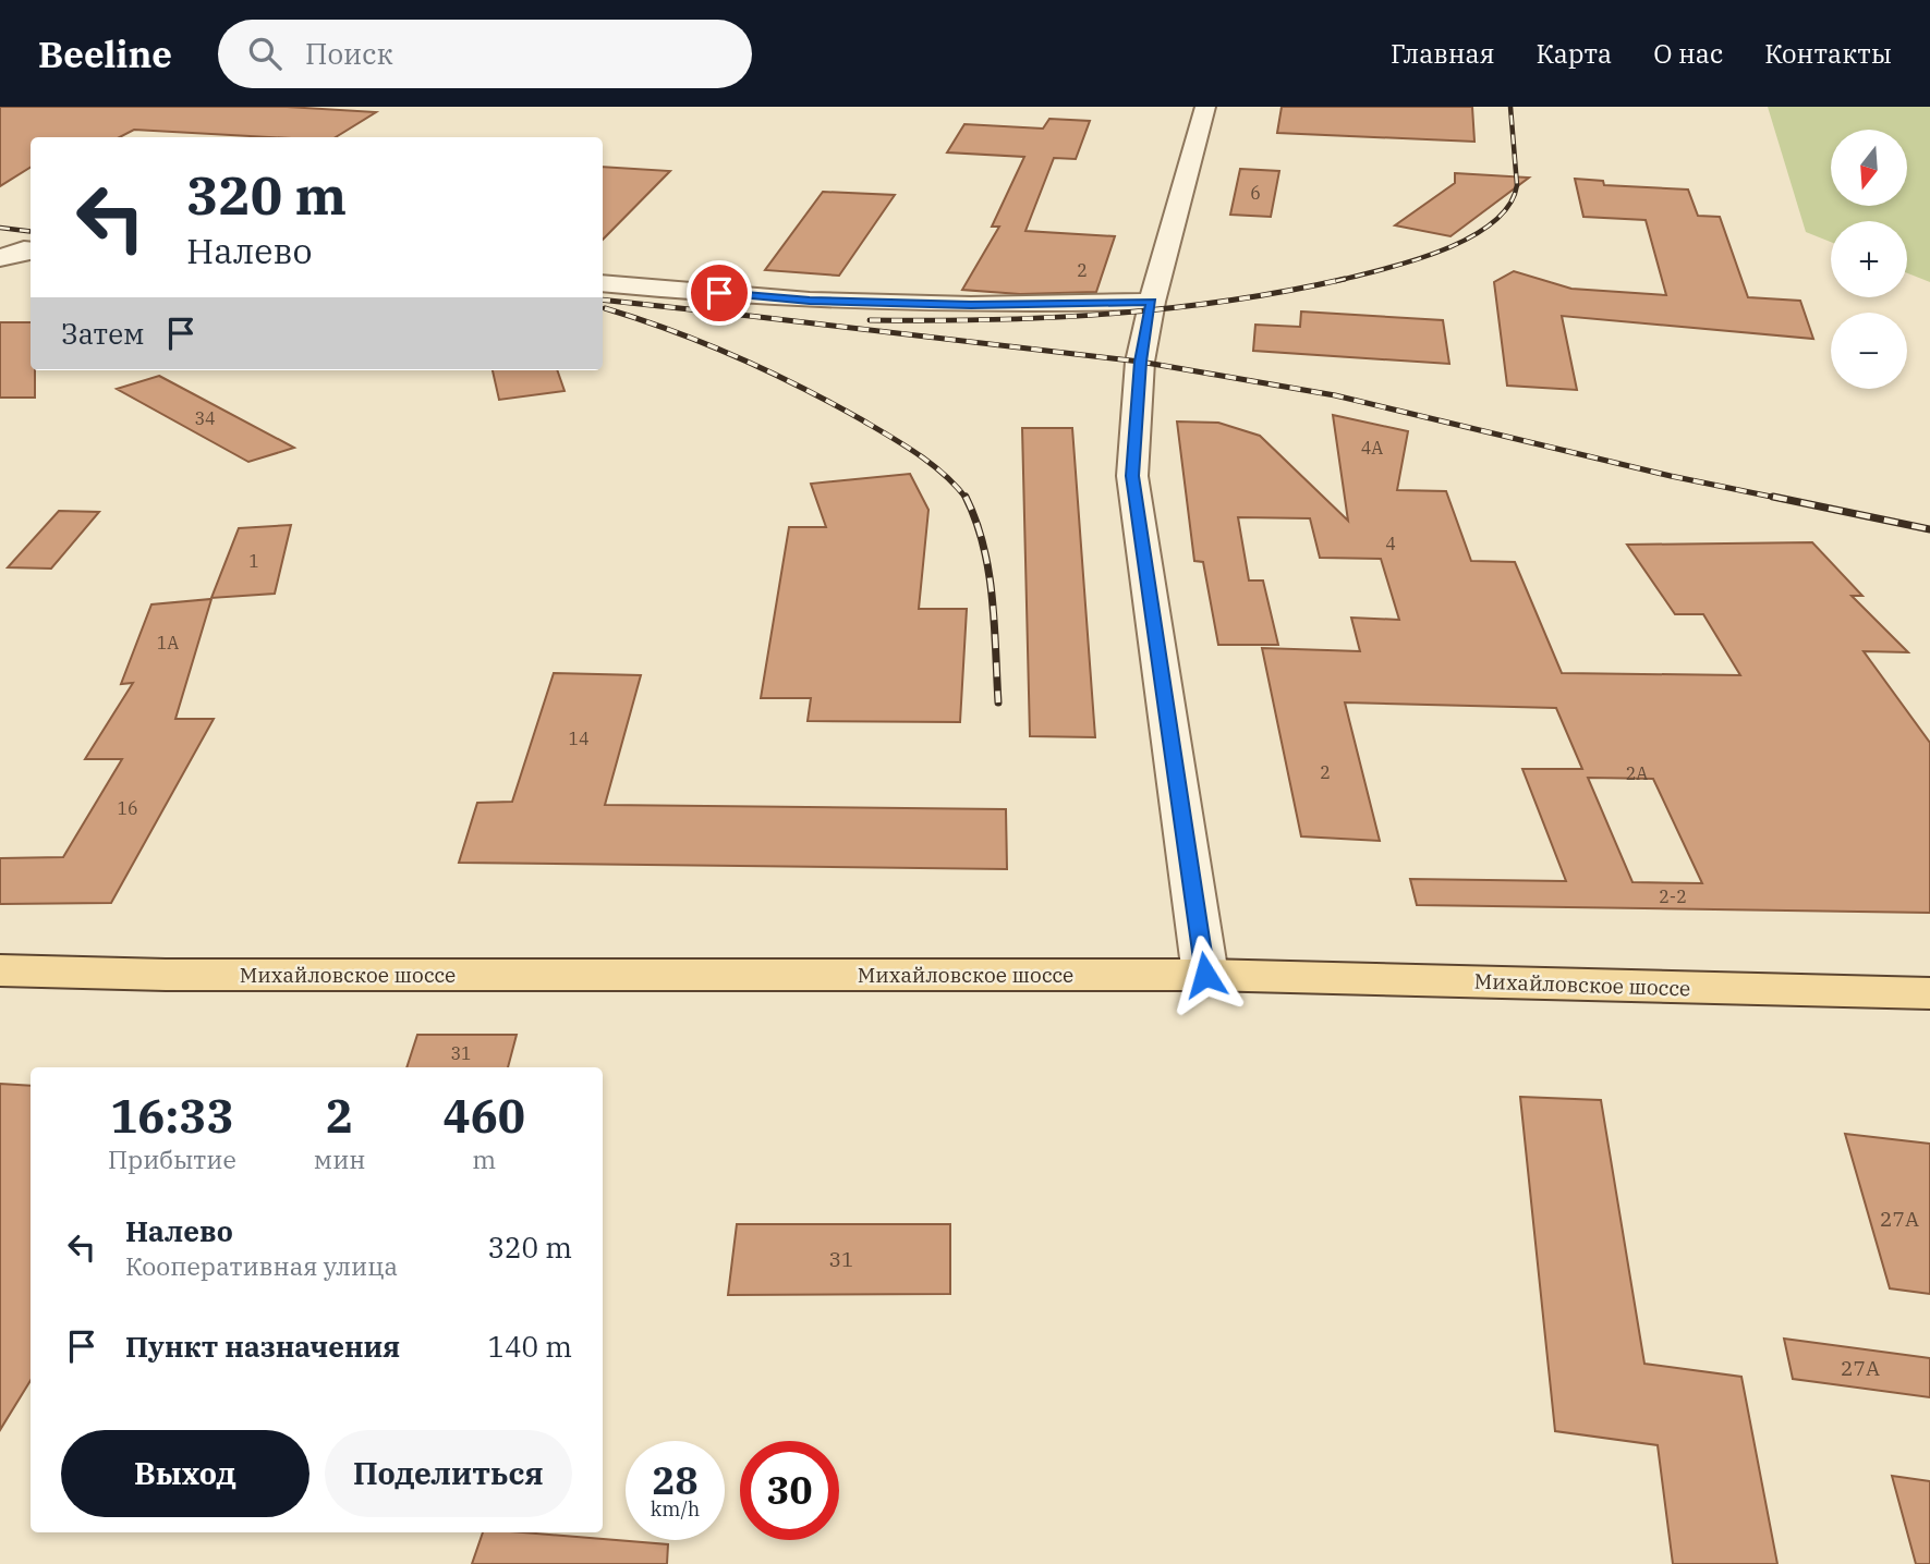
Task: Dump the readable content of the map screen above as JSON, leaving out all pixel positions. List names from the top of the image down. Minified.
{"streets":{"main road":["Михайловское шоссе"]},"house_numbers":["6","2","34","4А","4","1","1А","14","2","2А","16","2-2","31","27А","31","27А"],"north":"bottom","page":{"header":"Beeline","search":"Поиск","nav":["Главная","Карта","О нас","Контакты"],"map_buttons":["+","−"],"turn":["320 m","Налево"],"then":"Затем","eta":["16:33","Прибытие","2","мин","460","m"],"list":[{"name":"Налево","note":"Кооперативная улица","value":"320 m"},{"name":"Пункт назначения","value":"140 m"}],"buttons":["Выход","Поделиться"],"speed":"28 km/h","limit":"30"}}
